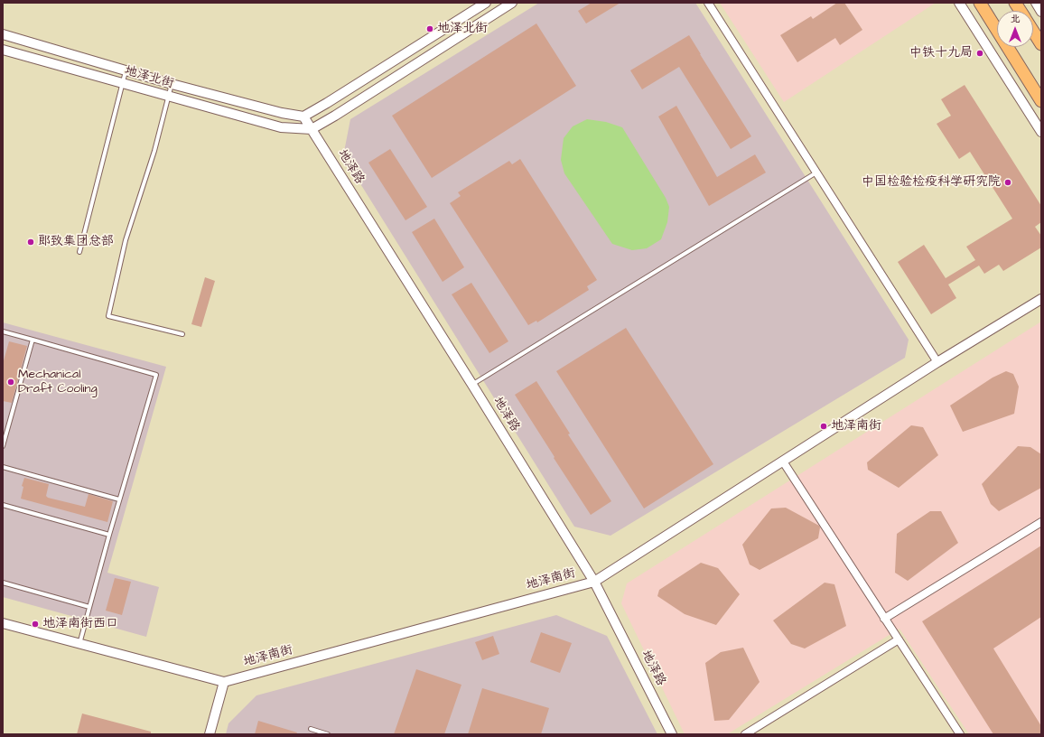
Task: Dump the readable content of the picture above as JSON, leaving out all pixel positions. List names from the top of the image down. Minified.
{"streets":{"street":["地泽北街","地泽路","地泽南街"]},"crossings":[["地泽北街","地泽路"],["地泽路","地泽南街"]],"places":["地泽北街","中铁十九局","中国检验检疫科学研究院","郎致集团总部","Mechanical Draft Cooling","地泽南街","地泽南街西口"],"north":"top"}
